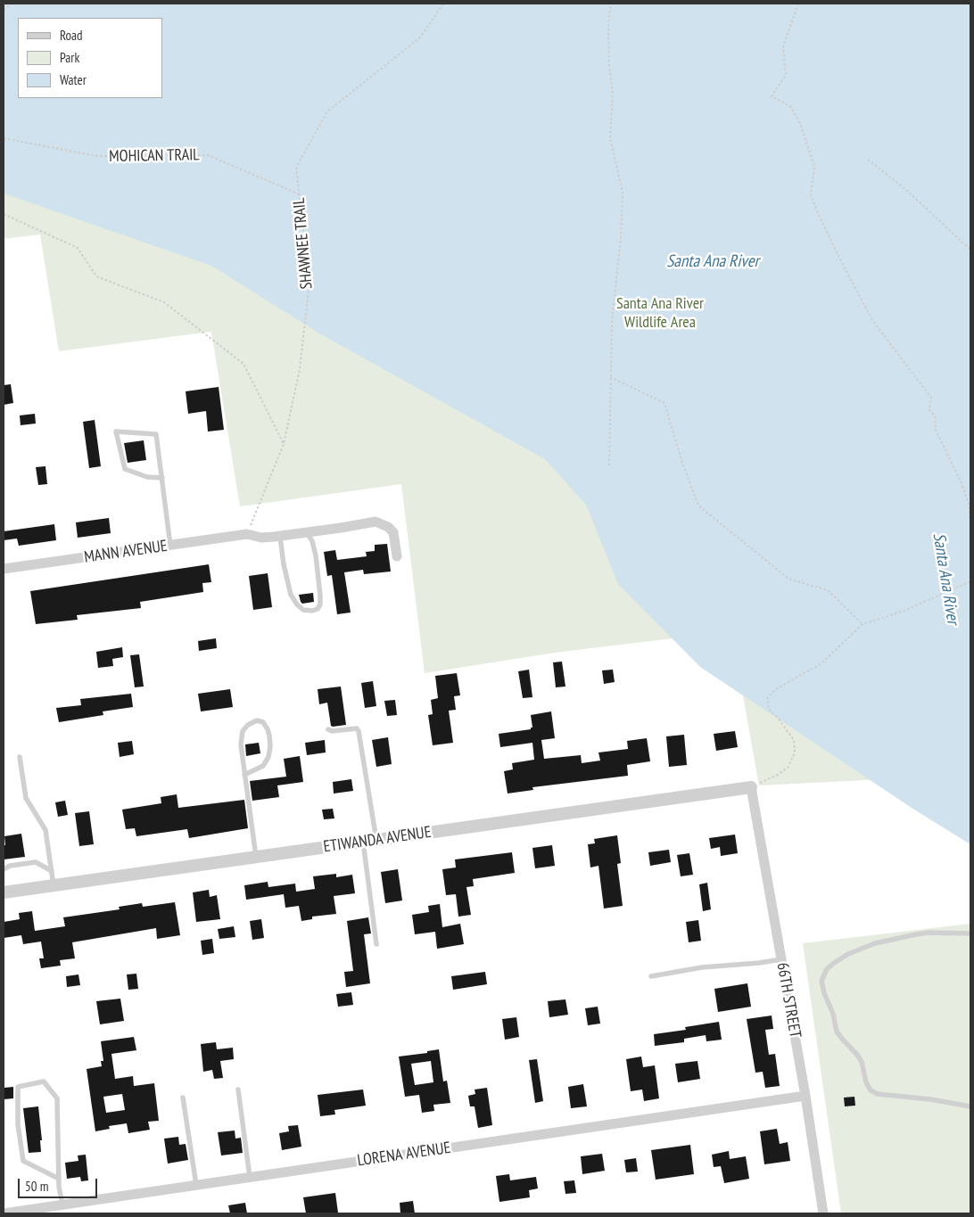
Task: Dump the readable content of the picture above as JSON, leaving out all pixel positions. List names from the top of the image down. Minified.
{"streets":{"street":["MANN AVENUE","ETIWANDA AVENUE","66TH STREET","LORENA AVENUE"],"path":["MOHICAN TRAIL","SHAWNEE TRAIL"]},"crossings":[["MOHICAN TRAIL","SHAWNEE TRAIL"],["SHAWNEE TRAIL","MANN AVENUE"],["ETIWANDA AVENUE","66TH STREET"],["66TH STREET","LORENA AVENUE"]],"water":["Santa Ana River"],"parks":["Santa Ana River Wildlife Area"],"legend":["Road","Park","Water"],"scale_bar":"50 m"}
